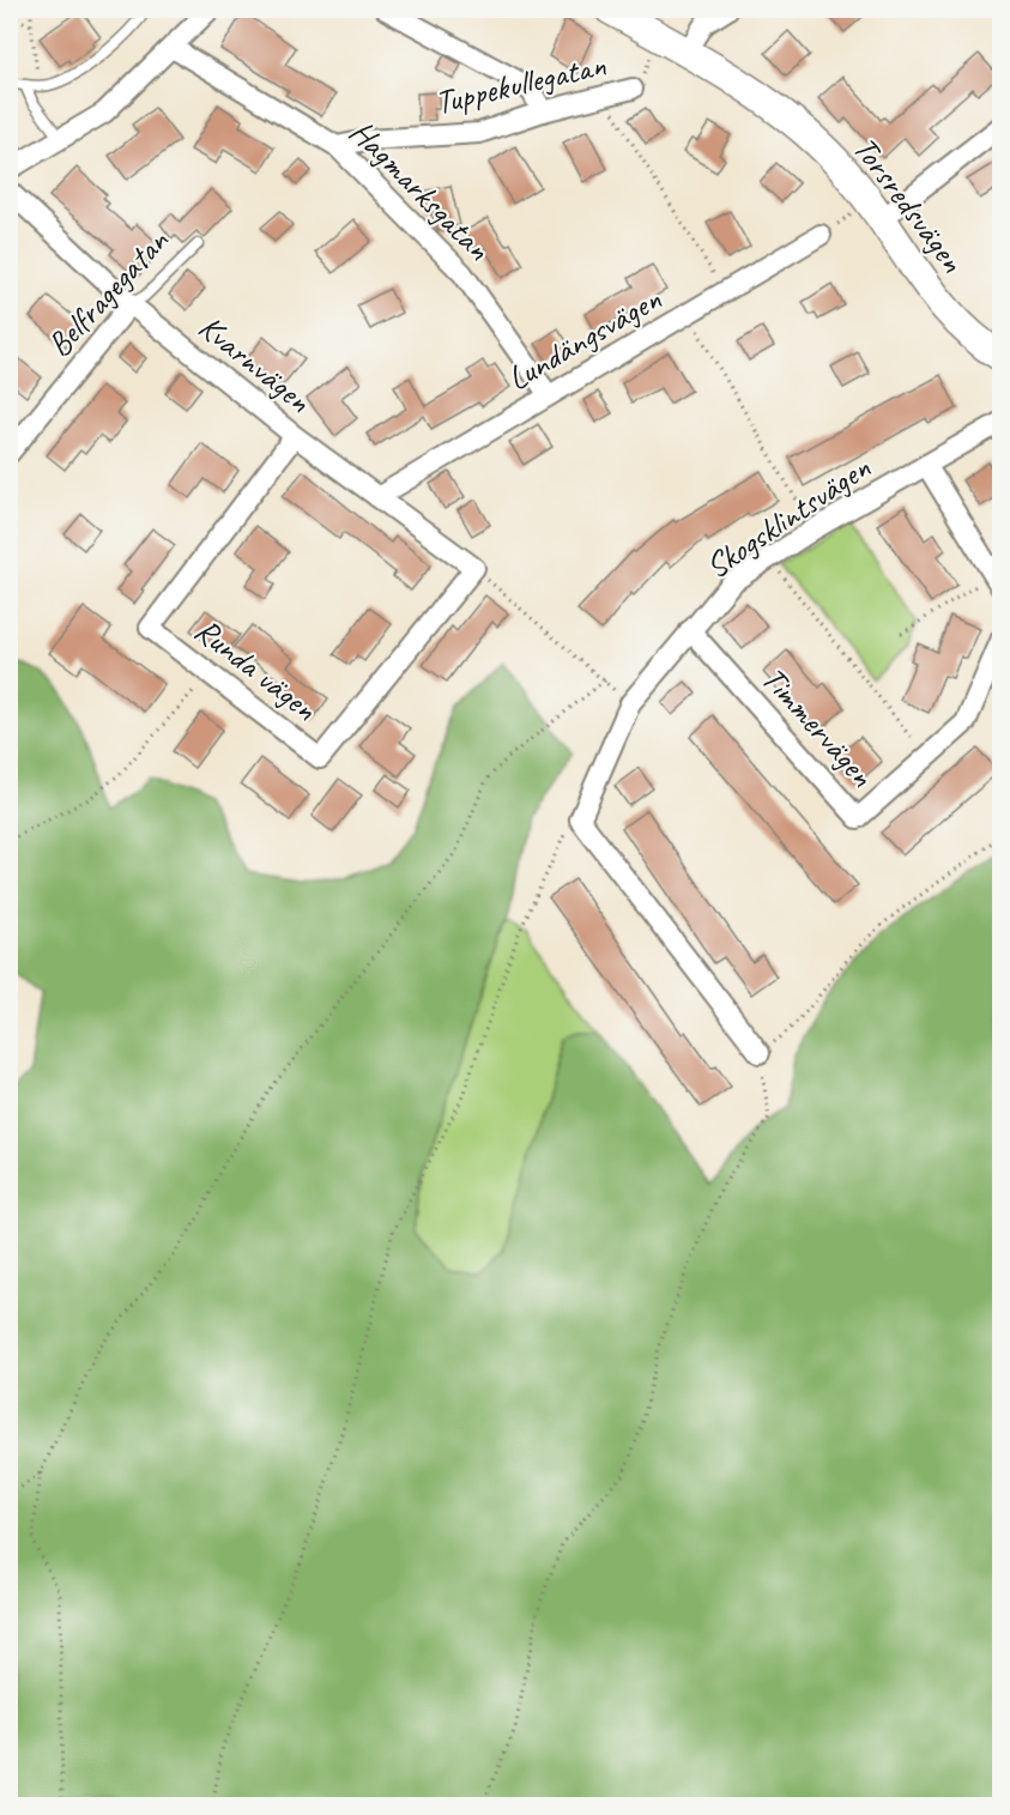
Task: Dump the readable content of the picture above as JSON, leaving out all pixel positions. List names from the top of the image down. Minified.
{"streets":{"street":["Tuppekullegatan","Hagmarksgatan","Torsredsvägen","Belfragegatan","Lundängsvägen","Kvarnvägen","Skogsklintsvägen","Runda vägen","Timmervägen"]},"crossings":[["Tuppekullegatan","Hagmarksgatan"],["Hagmarksgatan","Lundängsvägen"],["Belfragegatan","Kvarnvägen"],["Lundängsvägen","Kvarnvägen"],["Kvarnvägen","Runda vägen"],["Skogsklintsvägen","Timmervägen"]]}
